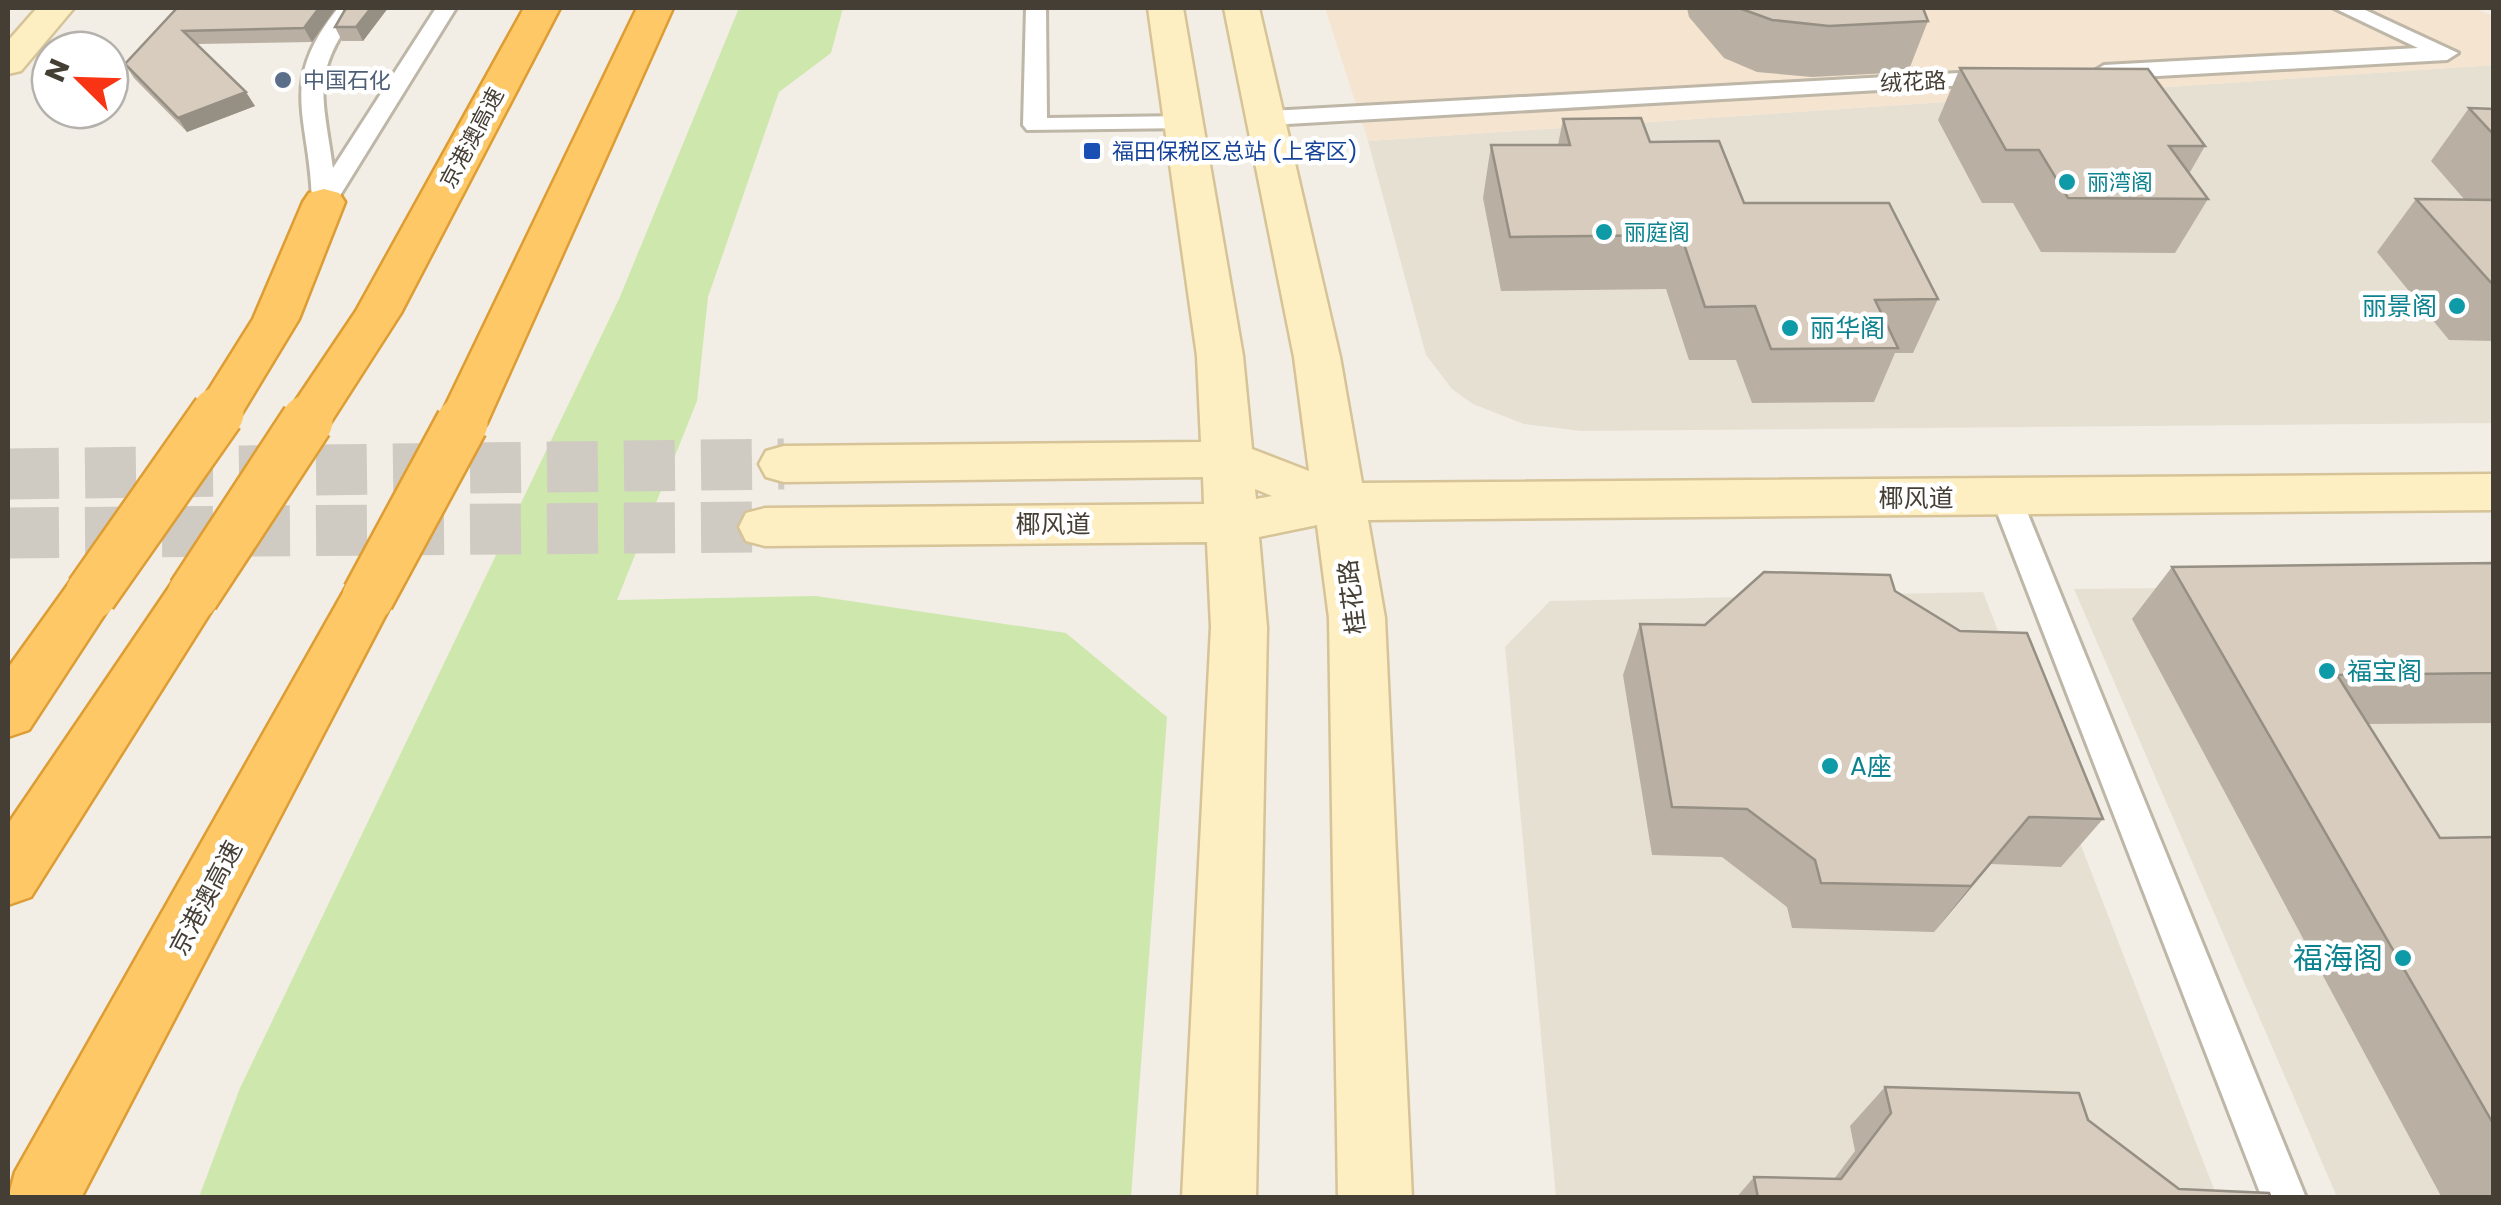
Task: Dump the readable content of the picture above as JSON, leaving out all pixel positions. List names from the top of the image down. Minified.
{"streets":{"highway":["京港澳高速"],"main road":["椰风道","桂花路"],"lane":["绒花路"]},"crossings":[["绒花路","桂花路"],["椰风道","桂花路"]],"places":{"other":["中国石化","丽湾阁","丽庭阁","丽景阁","丽华阁","福宝阁","A座","福海阁"],"transit":["福田保税区总站 (上客区)"]},"north":"top left"}
